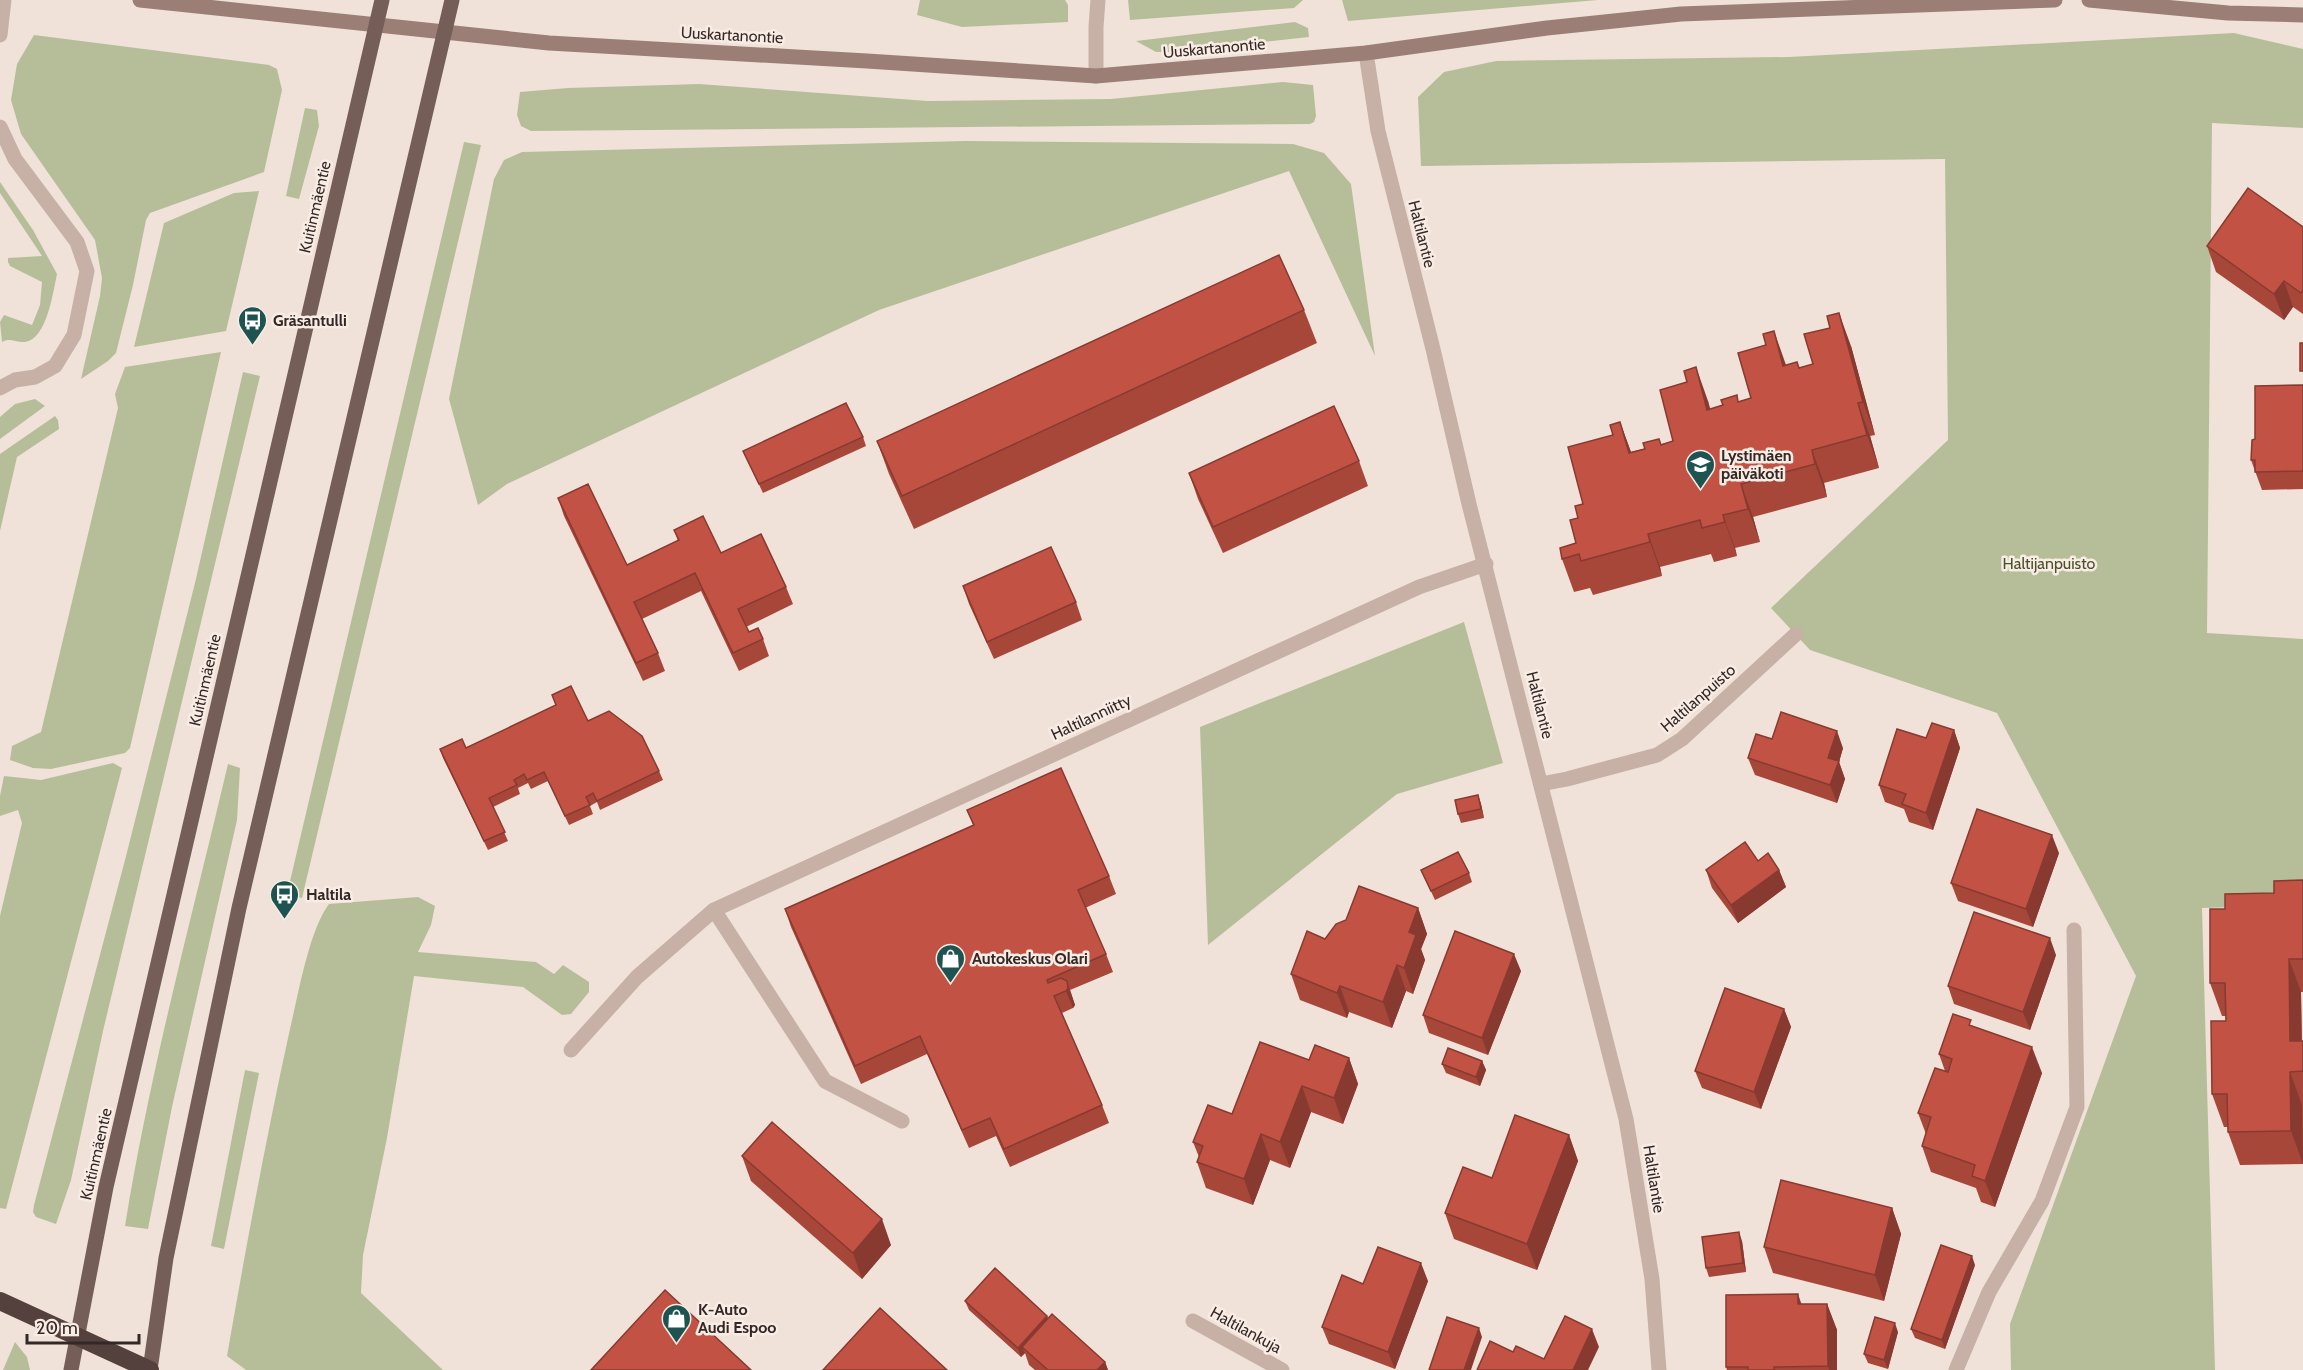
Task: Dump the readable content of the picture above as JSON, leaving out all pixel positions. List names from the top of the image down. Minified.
{"streets":{"main road":["Uuskartanontie","Kuitinmäentie"],"street":["Haltilantie","Haltilanpuisto","Haltilanniitty","Haltilankuja"]},"crossings":[["Uuskartanontie","Kuitinmäentie"],["Uuskartanontie","Haltilantie"],["Haltilantie","Haltilanpuisto"],["Haltilantie","Haltilanniitty"]],"parks":["Haltijanpuisto"],"places":{"bus stop":["Gräsantulli","Haltila"],"school or university":["Lystimäen päiväkoti"],"shop":["Autokeskus Olari","K-Auto Audi Espoo"]},"scale_bar":"20 m"}
